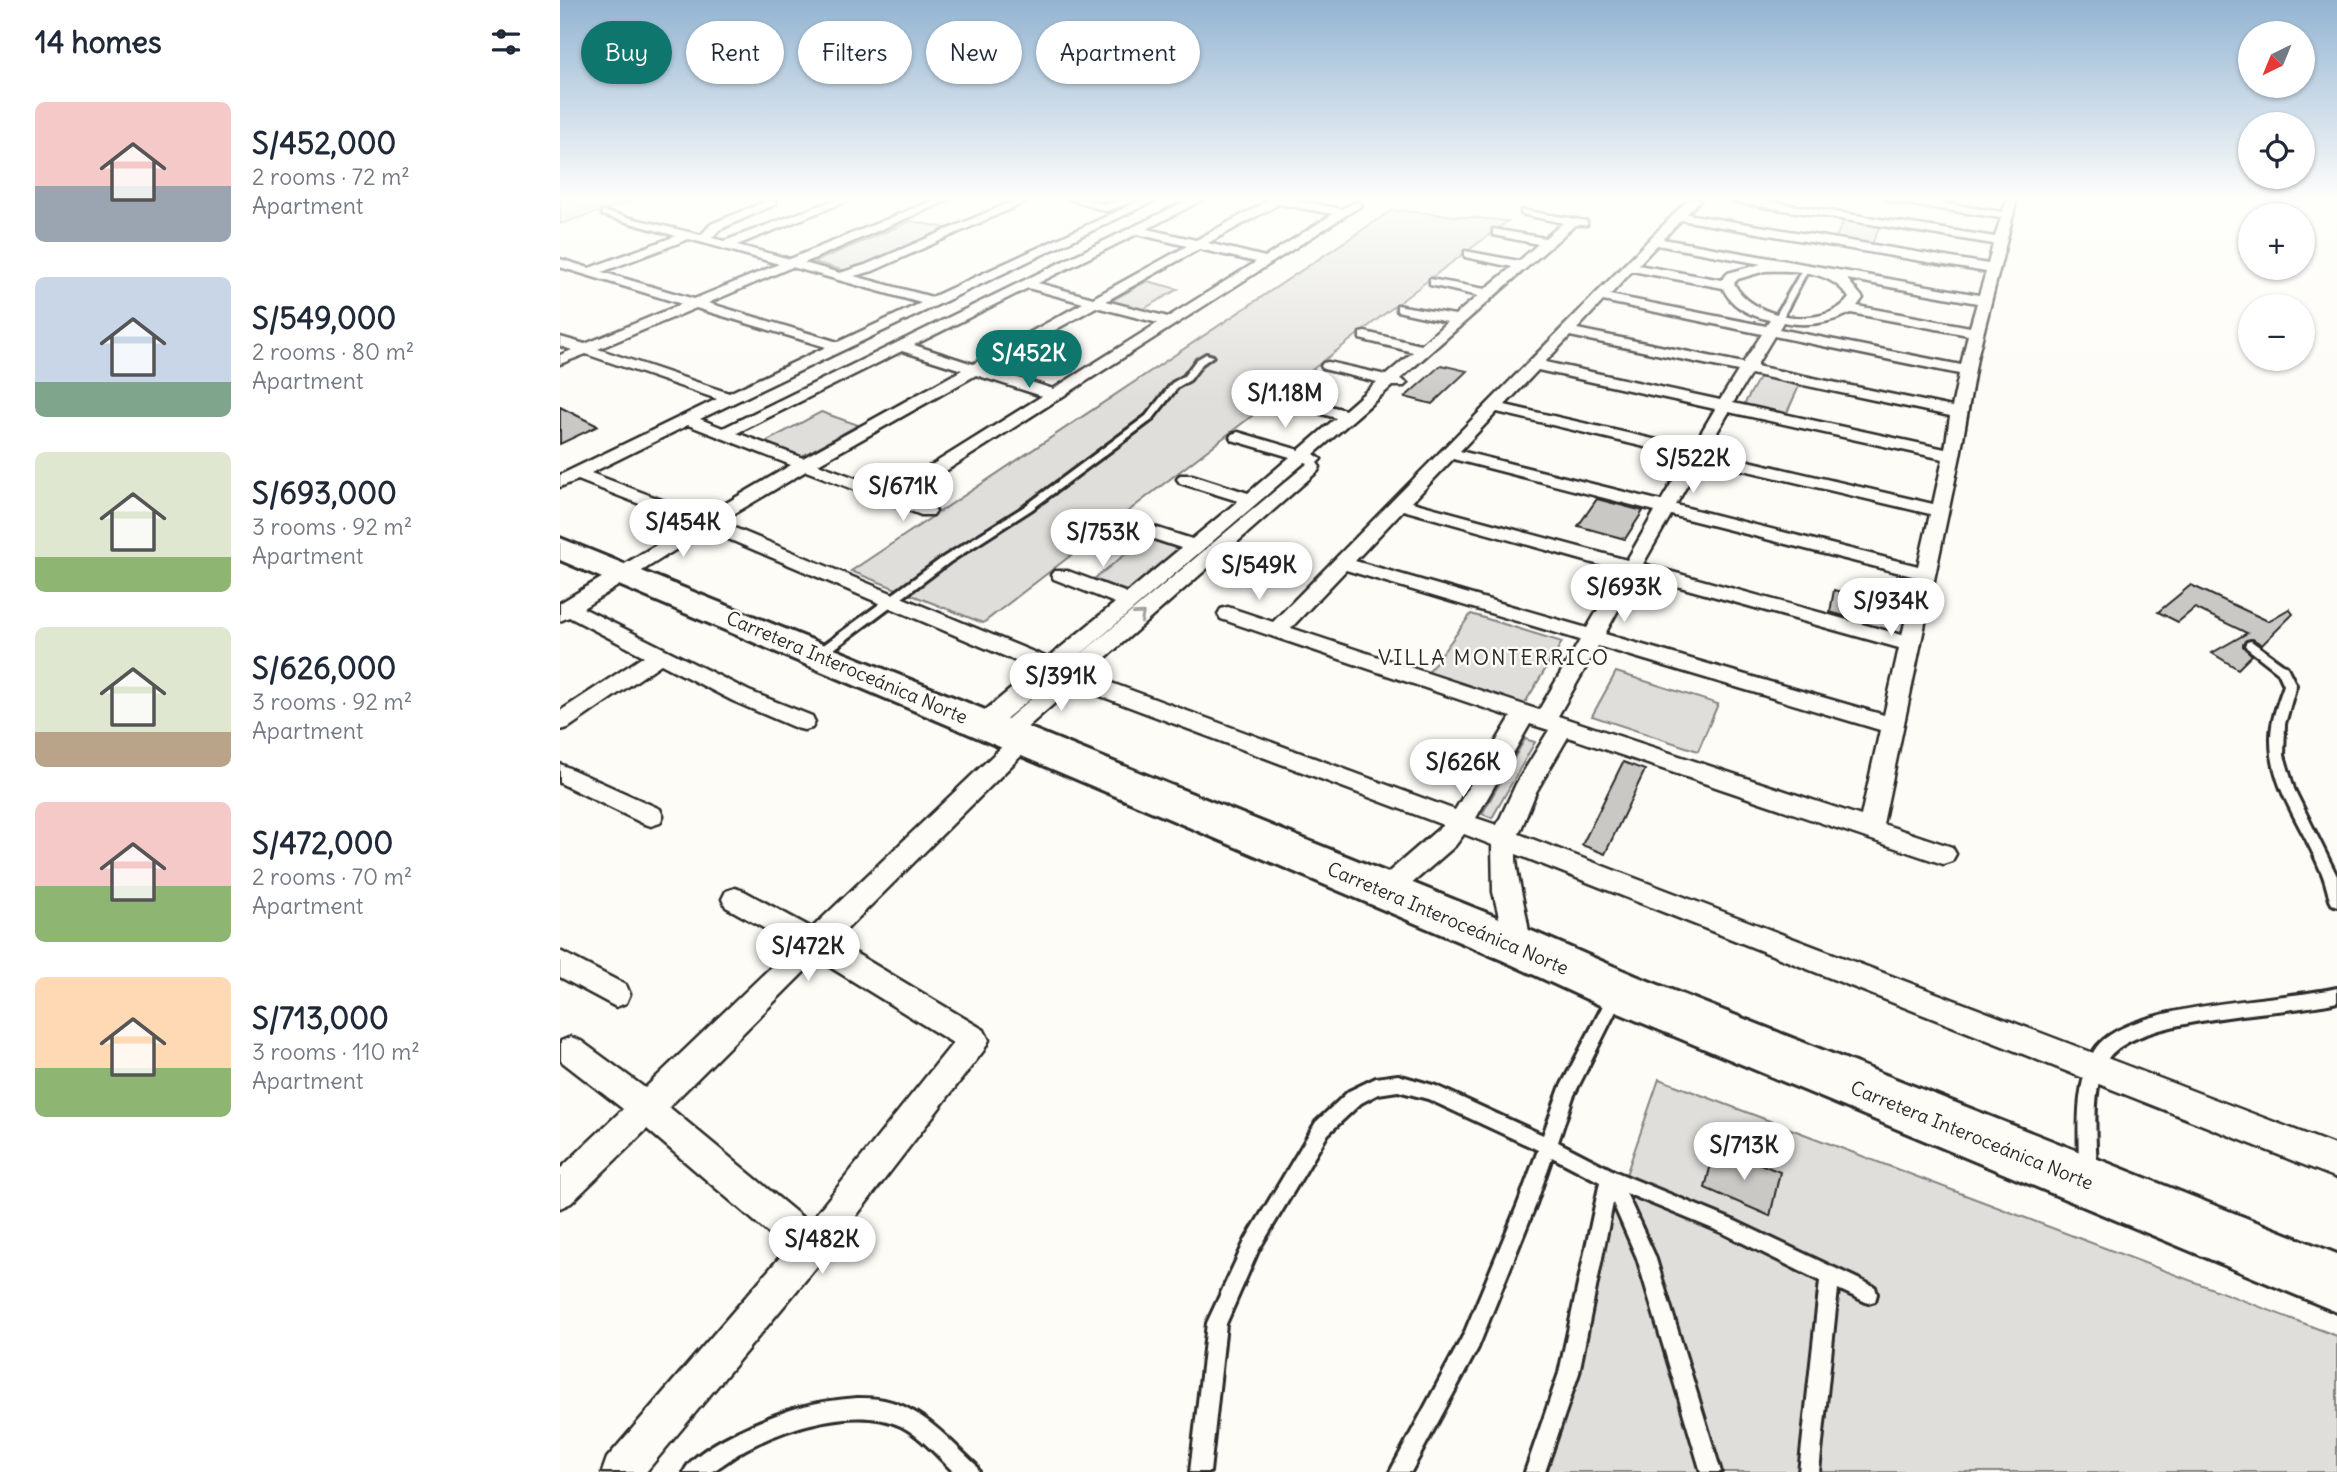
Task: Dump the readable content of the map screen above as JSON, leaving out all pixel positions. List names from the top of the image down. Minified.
{"streets":{"highway":["Carretera Interoceánica Norte"]},"districts":["VILLA MONTERRICO"],"north":"bottom left","page":{"heading":"14 homes","map_buttons":["+","−"],"chip":["Buy","Rent","Filters","New","Apartment"],"list":[{"name":"S/452,000","note":"2 rooms · 72 m² · Apartment"},{"name":"S/549,000","note":"2 rooms · 80 m² · Apartment"},{"name":"S/693,000","note":"3 rooms · 92 m² · Apartment"},{"name":"S/626,000","note":"3 rooms · 92 m² · Apartment"},{"name":"S/472,000","note":"2 rooms · 70 m² · Apartment"},{"name":"S/713,000","note":"3 rooms · 110 m² · Apartment"}],"price":["S/452K","S/1.18M","S/522K","S/671K","S/454K","S/753K","S/549K","S/693K","S/934K","S/391K","S/626K","S/472K","S/713K","S/482K"]}}
